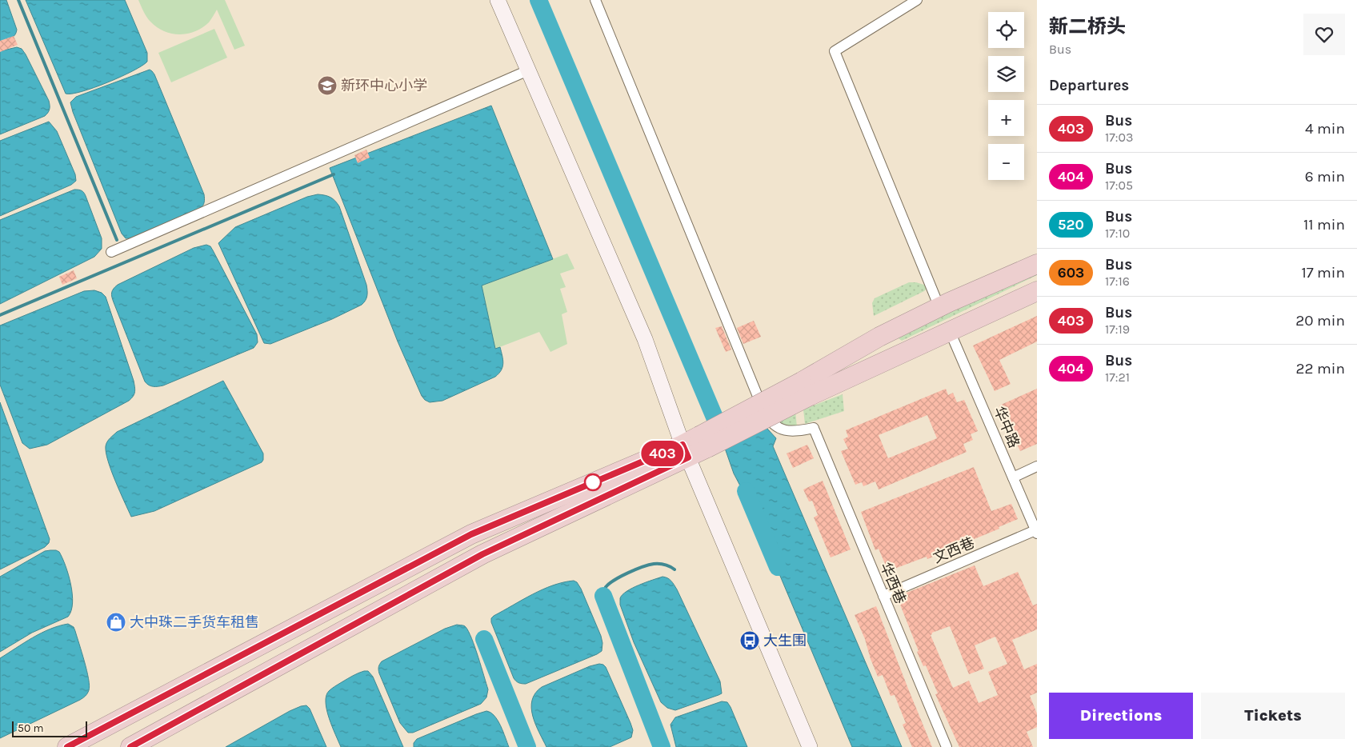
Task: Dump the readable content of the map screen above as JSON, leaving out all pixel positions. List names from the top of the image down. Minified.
{"streets":{"street":["华中路","文西巷","华西巷"]},"crossings":[["华中路","文西巷"],["文西巷","华西巷"]],"places":{"school or university":["新环中心小学"],"shop":["大中珠二手货车租售"],"bus stop":["大生围"]},"lines":["bus line 403"],"scale_bar":"50 m","page":{"on_map":"403","heading":[["新二桥头","Bus"],"Departures"],"map_buttons":["+","−"],"list":[{"mark":"403","name":"Bus","note":"17:03","value":"4 min"},{"mark":"404","name":"Bus","note":"17:05","value":"6 min"},{"mark":"520","name":"Bus","note":"17:10","value":"11 min"},{"mark":"603","name":"Bus","note":"17:16","value":"17 min"},{"mark":"403","name":"Bus","note":"17:19","value":"20 min"},{"mark":"404","name":"Bus","note":"17:21","value":"22 min"}],"buttons":["Directions","Tickets"],"scale":"50 m"}}
